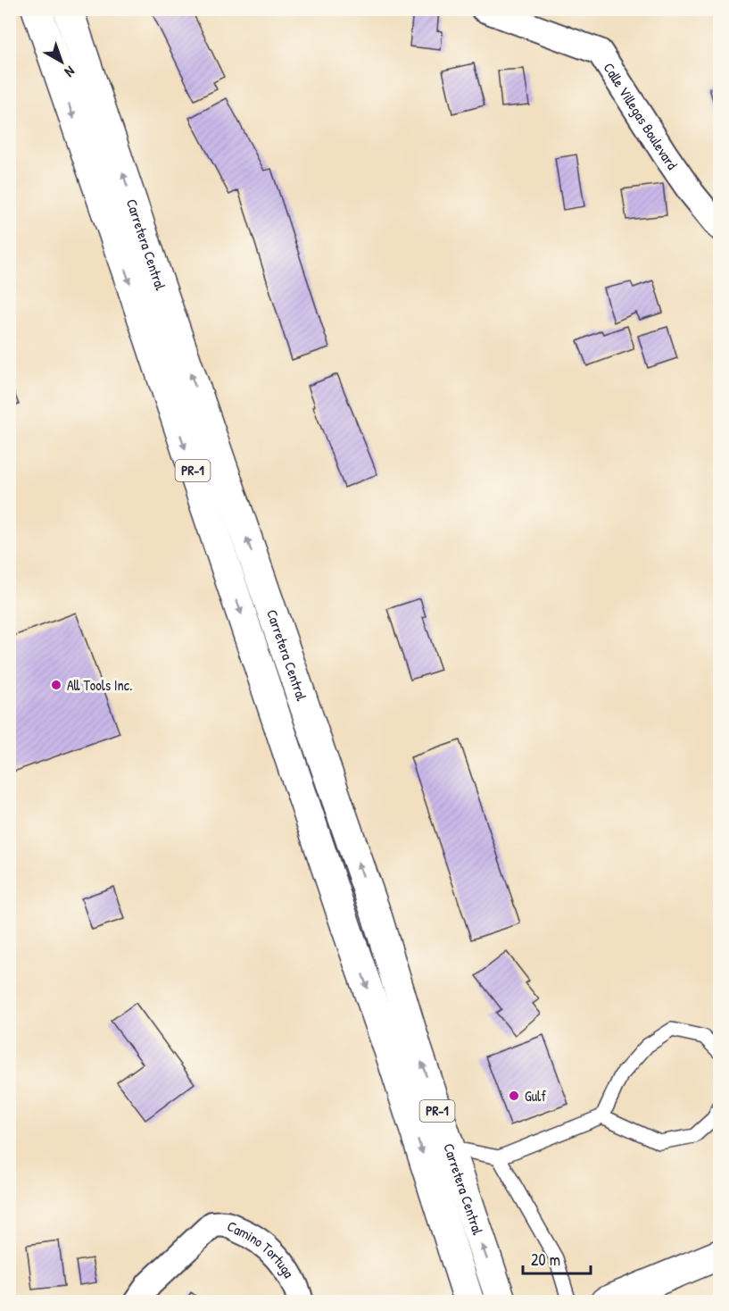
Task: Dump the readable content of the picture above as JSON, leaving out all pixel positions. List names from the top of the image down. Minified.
{"streets":{"main road":["Carretera Central","PR-1"],"street":["Calle Villegas Boulevard","Camino Tortuga"]},"places":["All Tools Inc.","Gulf"],"scale_bar":"20 m","north":"bottom right"}
